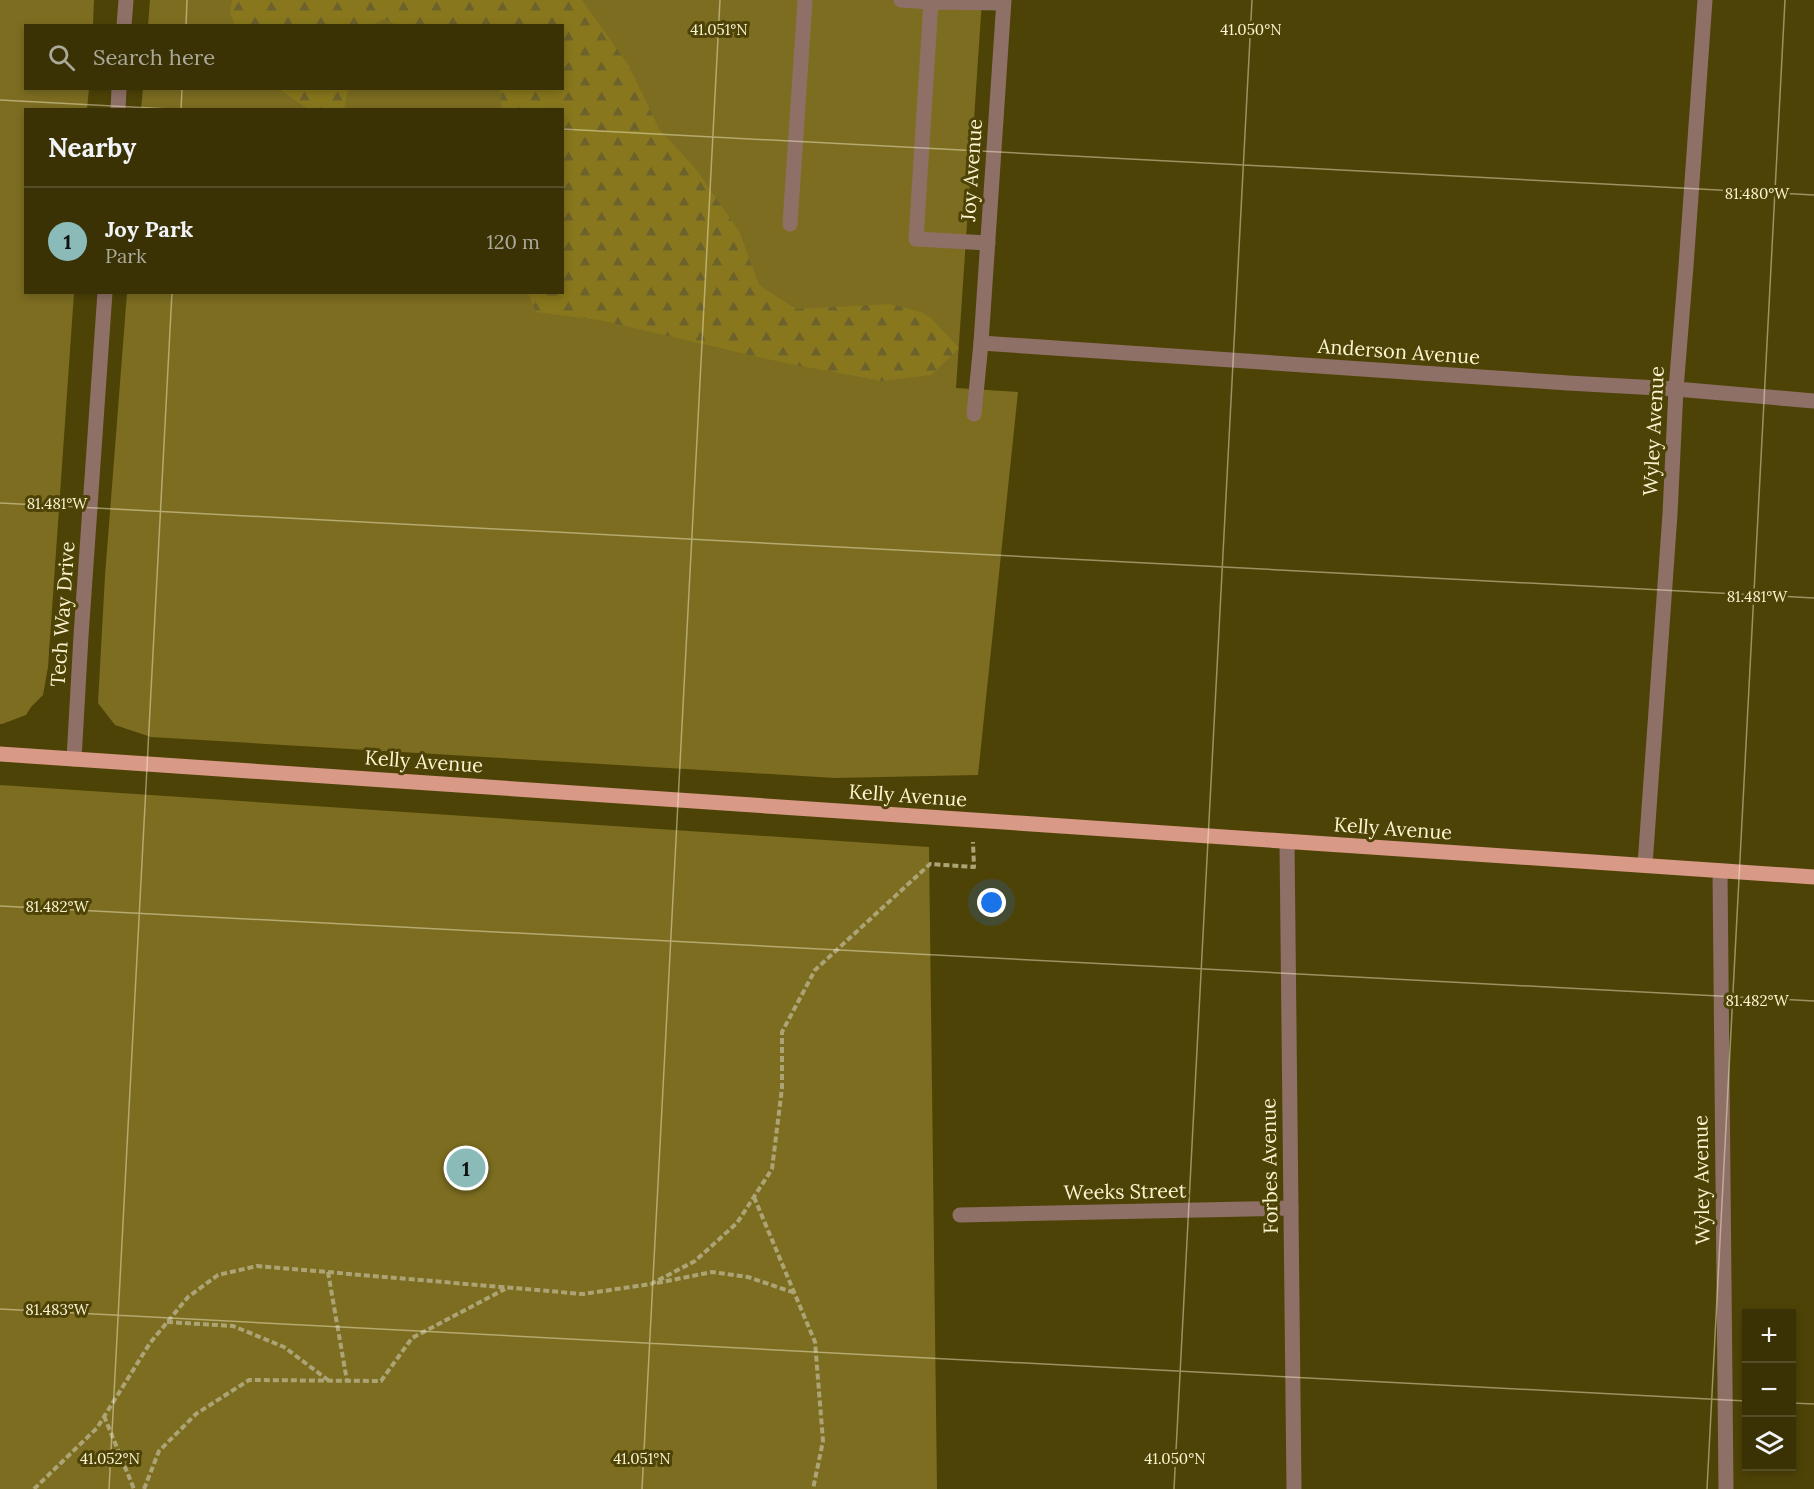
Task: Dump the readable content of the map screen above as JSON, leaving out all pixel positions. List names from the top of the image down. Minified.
{"streets":{"main road":["Kelly Avenue"],"street":["Joy Avenue","Anderson Avenue","Wyley Avenue","Tech Way Drive","Forbes Avenue","Weeks Street"]},"crossings":[["Joy Avenue","Anderson Avenue"],["Anderson Avenue","Wyley Avenue"],["Wyley Avenue","Kelly Avenue"],["Tech Way Drive","Kelly Avenue"],["Kelly Avenue","Forbes Avenue"],["Forbes Avenue","Weeks Street"]],"page":{"search":"Search here","heading":"Nearby","list":[{"mark":"1","name":"Joy Park","note":"Park","value":"120 m"}],"pins":"1","map_buttons":["+","−"]},"coordinates":["41.051°N","41.050°N","81.480°W","81.481°W","81.482°W","81.483°W","41.052°N"]}
